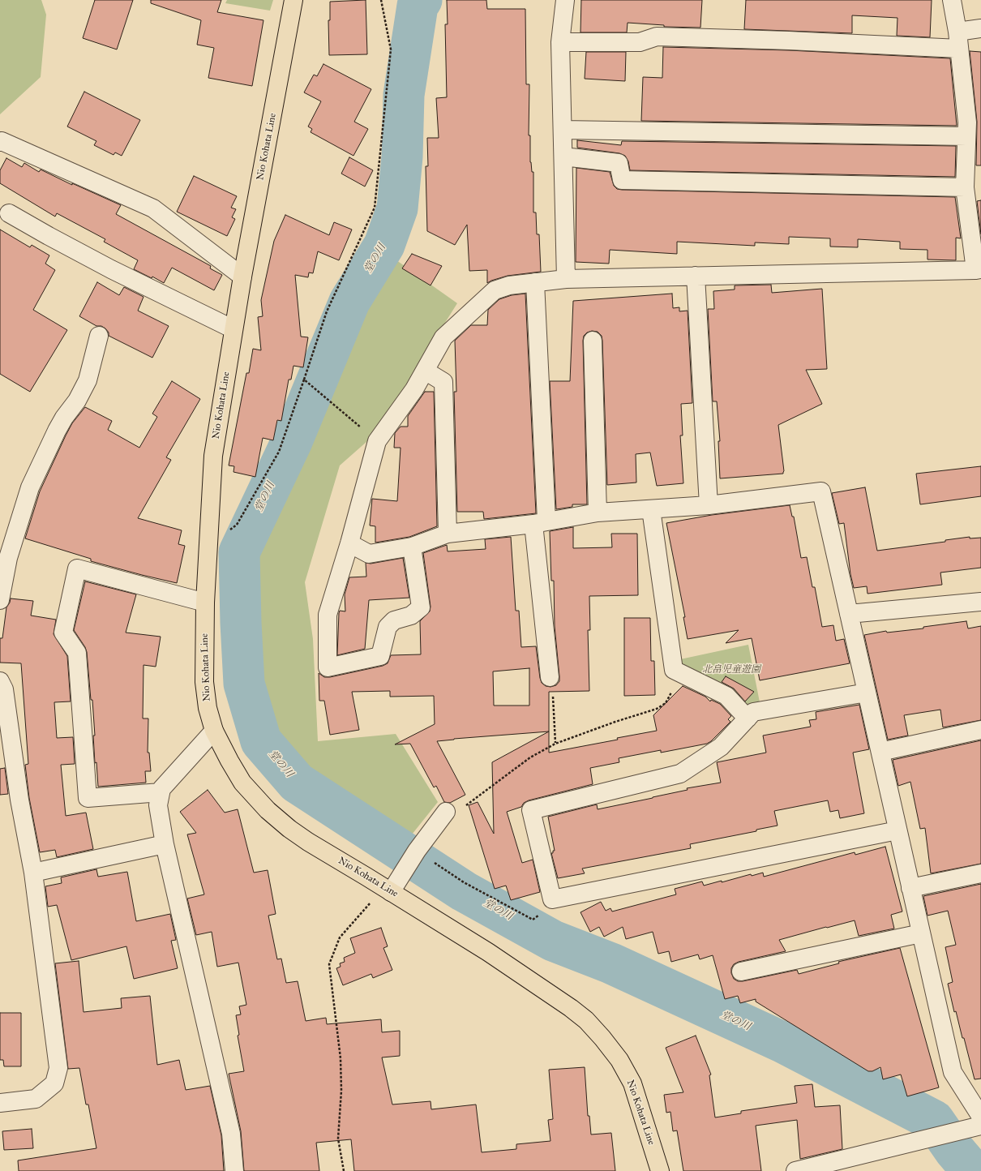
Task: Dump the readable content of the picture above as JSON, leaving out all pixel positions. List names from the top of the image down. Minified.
{"streets":{"main road":["Nio Kohata Line"]},"water":["堂の川"],"parks":["北畠児童遊園"]}
